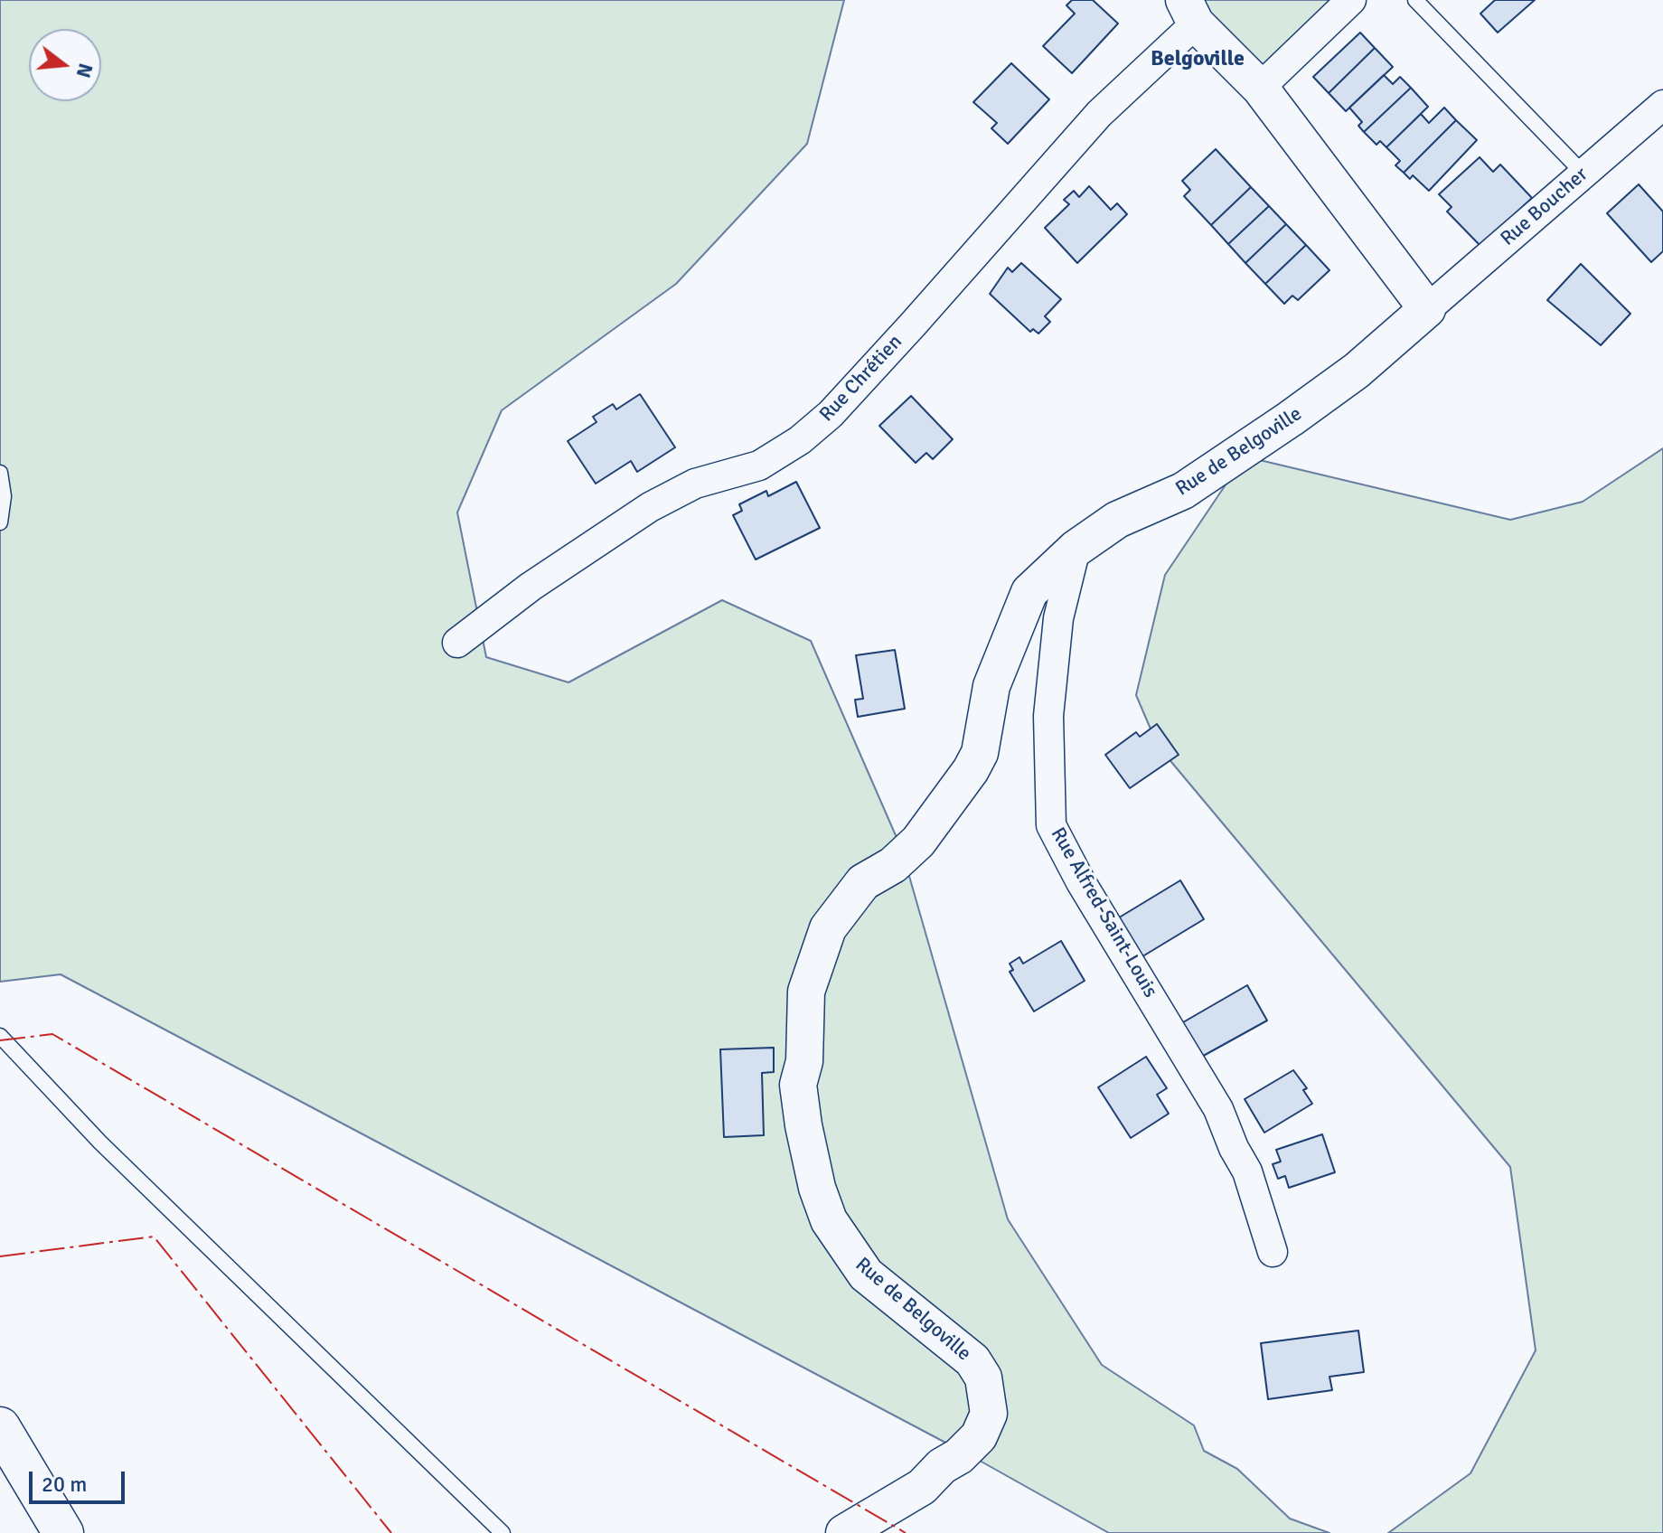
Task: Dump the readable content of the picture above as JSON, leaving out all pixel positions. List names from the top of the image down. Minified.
{"streets":{"street":["Rue Boucher","Rue Chrétien","Rue de Belgoville","Rue Alfred-Saint-Louis"]},"crossings":[["Rue Boucher","Rue de Belgoville"],["Rue de Belgoville","Rue Alfred-Saint-Louis"]],"districts":["Belgoville"],"scale_bar":"20 m","north":"right"}
